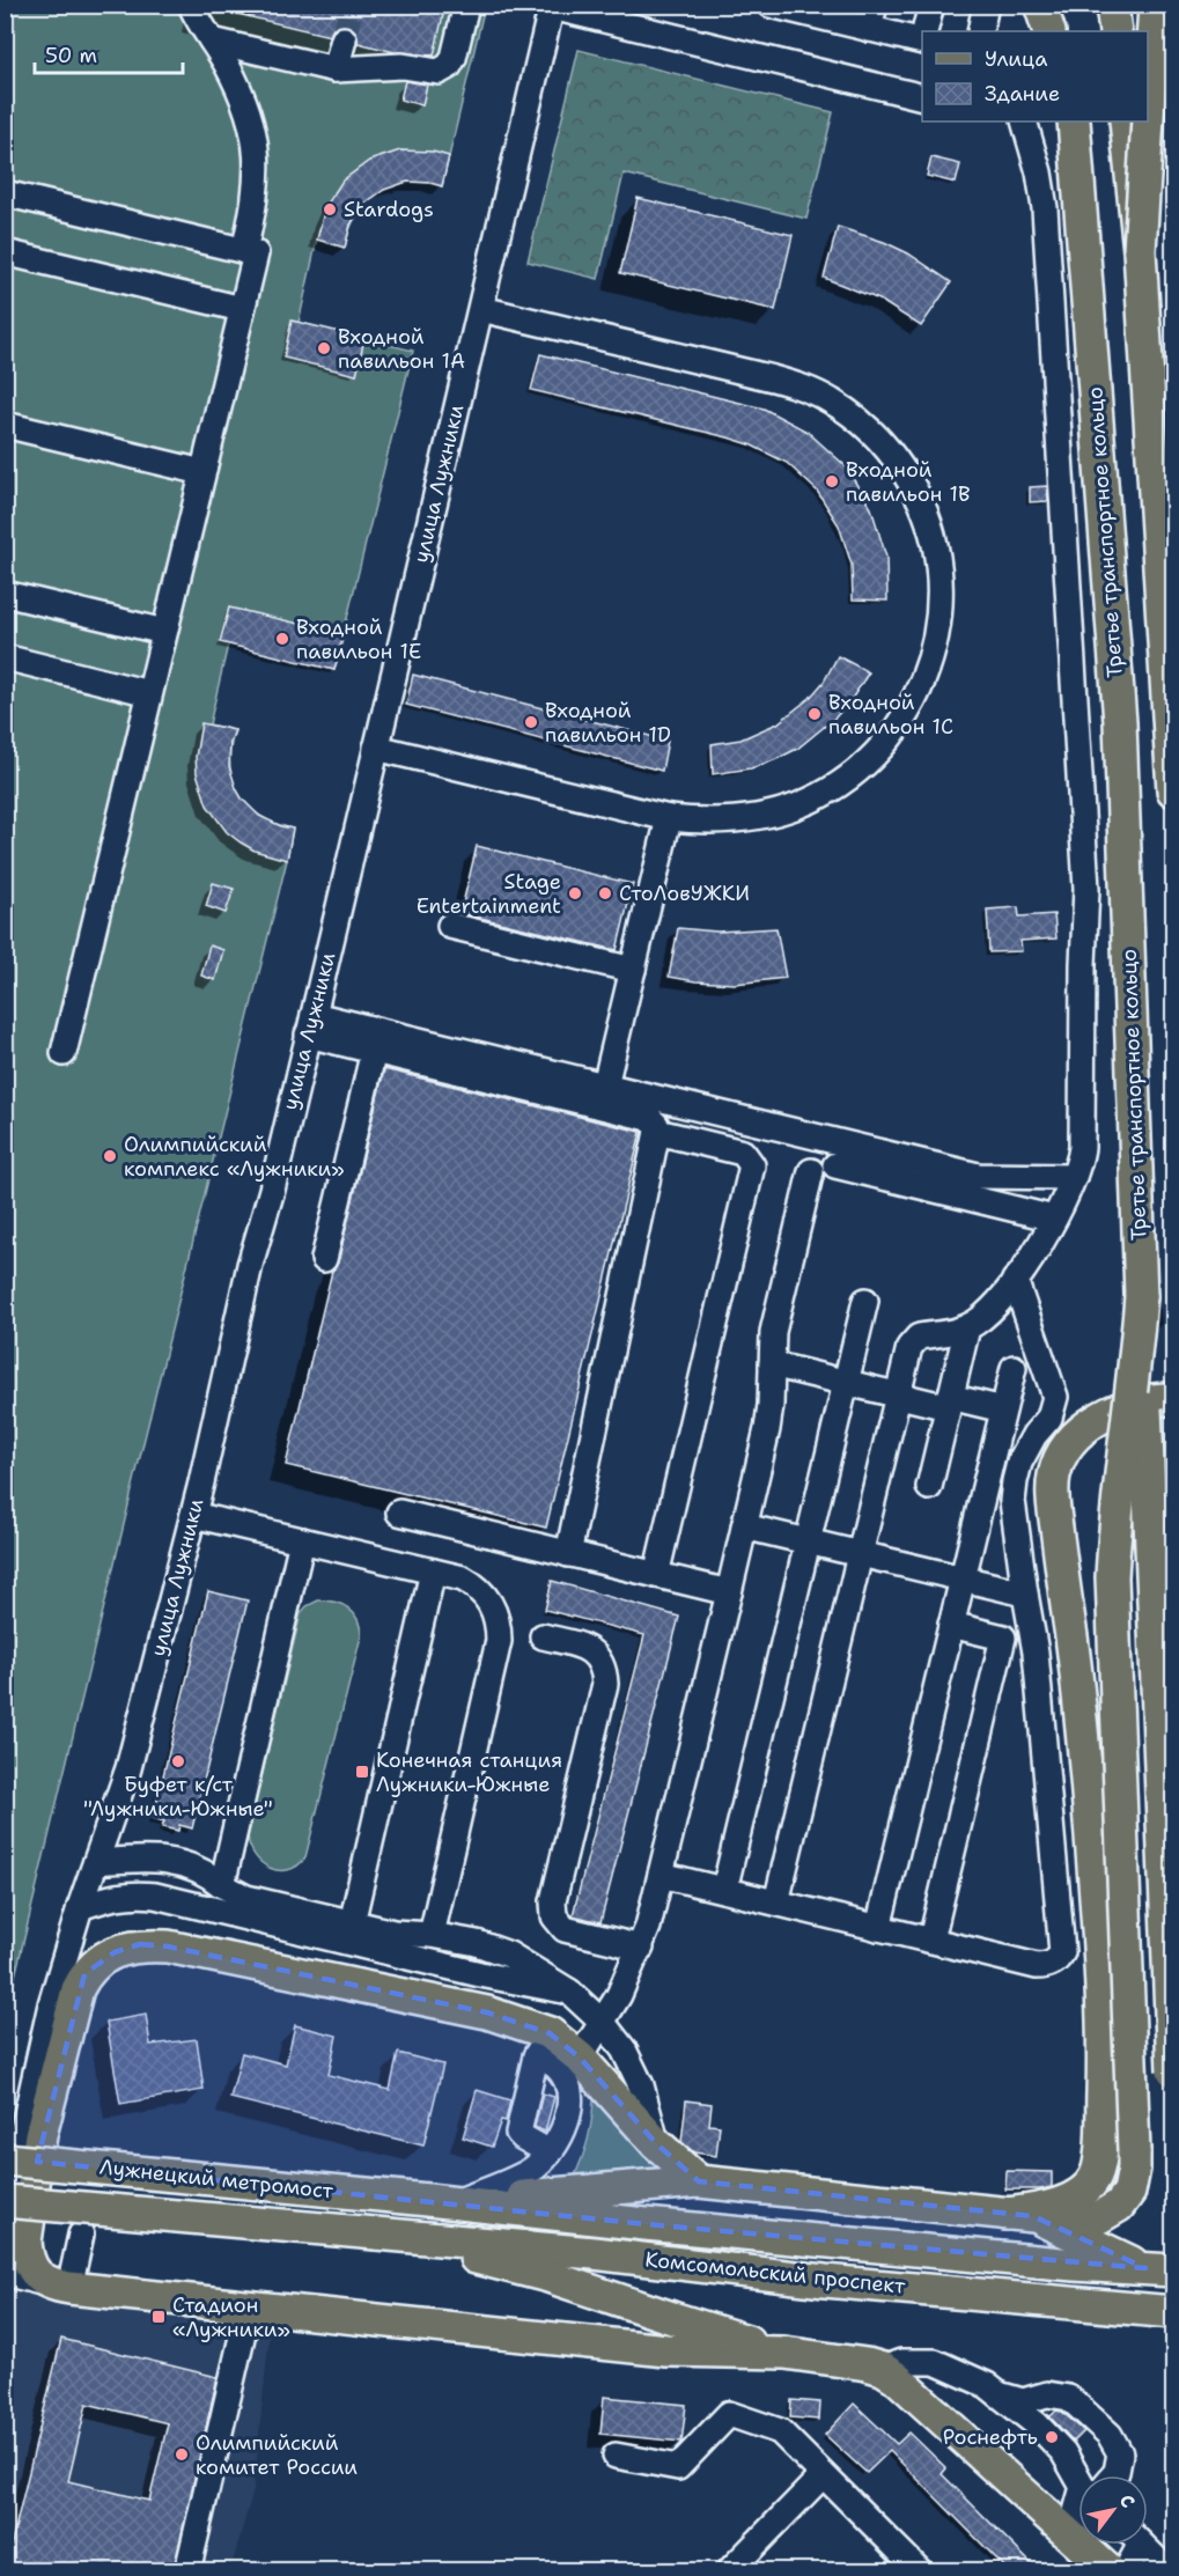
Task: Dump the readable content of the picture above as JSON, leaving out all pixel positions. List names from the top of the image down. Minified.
{"streets":{"main road":["Третье транспортное кольцо","Лужнецкий метромост","Комсомольский проспект"],"street":["улица Лужники"]},"crossings":[["улица Лужники","Лужнецкий метромост"],["Лужнецкий метромост","Комсомольский проспект"]],"places":{"other":["Stardogs","Входной павильон 1A","Входной павильон 1B","Входной павильон 1E","Входной павильон 1C","Входной павильон 1D","Stage Entertainment","СтоЛовУЖКИ","Олимпийский комплекс «Лужники»","Буфет к/ст \"Лужники-Южные\"","Роснефть","Олимпийский комитет России"],"transit":["Конечная станция Лужники-Южные","Стадион «Лужники»"]},"legend":["Улица","Здание"],"scale_bar":"50 m","north":"top right"}
